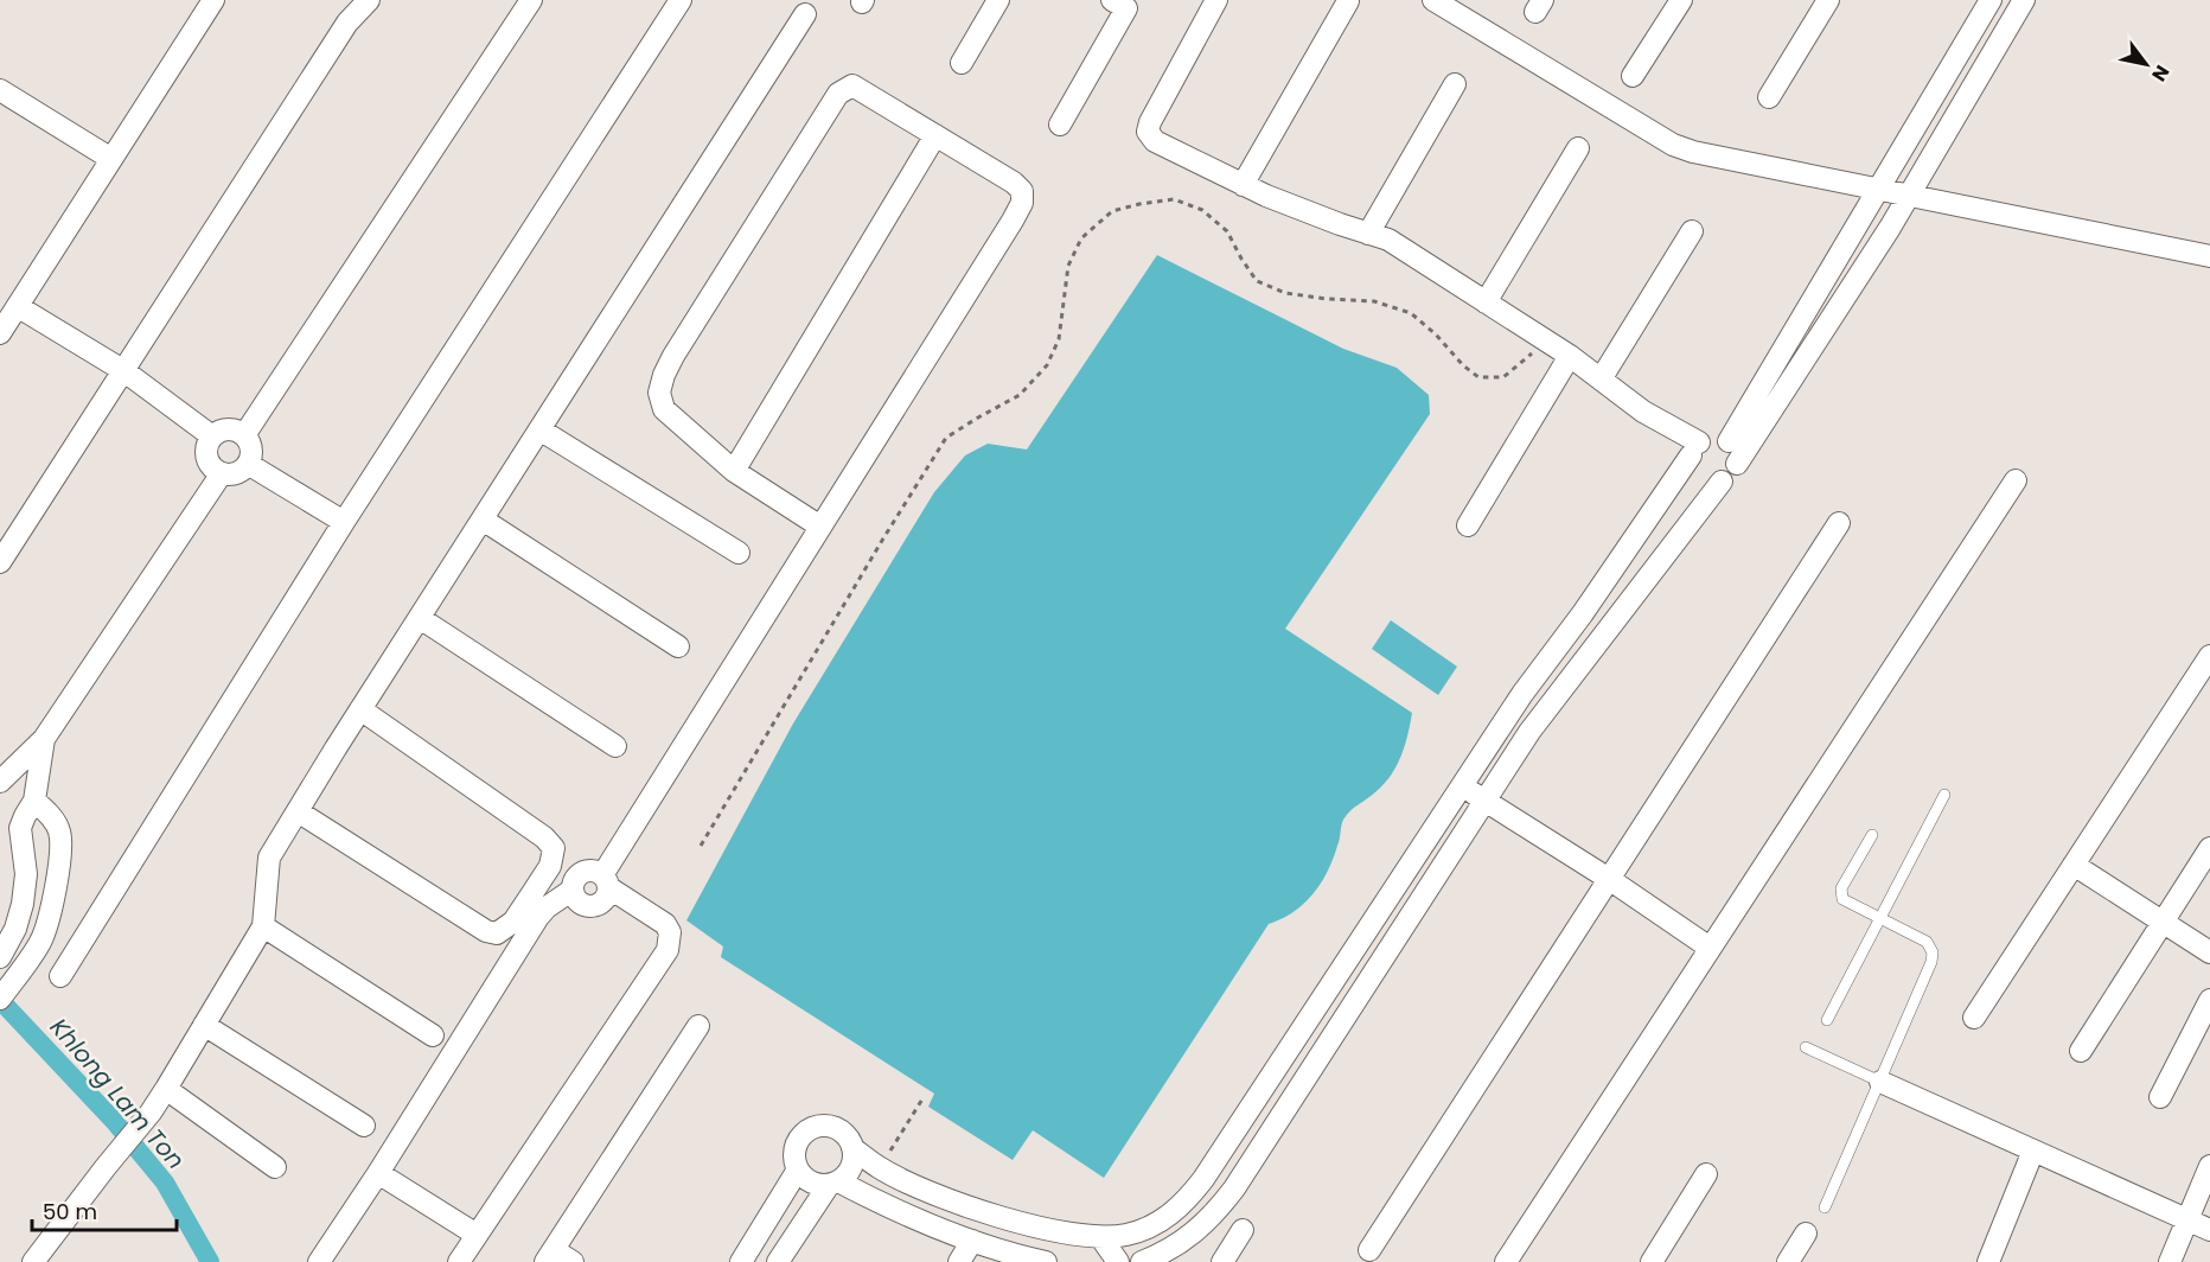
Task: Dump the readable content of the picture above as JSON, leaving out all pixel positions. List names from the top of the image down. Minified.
{"water":["Khlong Lam Ton"],"scale_bar":"50 m","north":"bottom right"}
